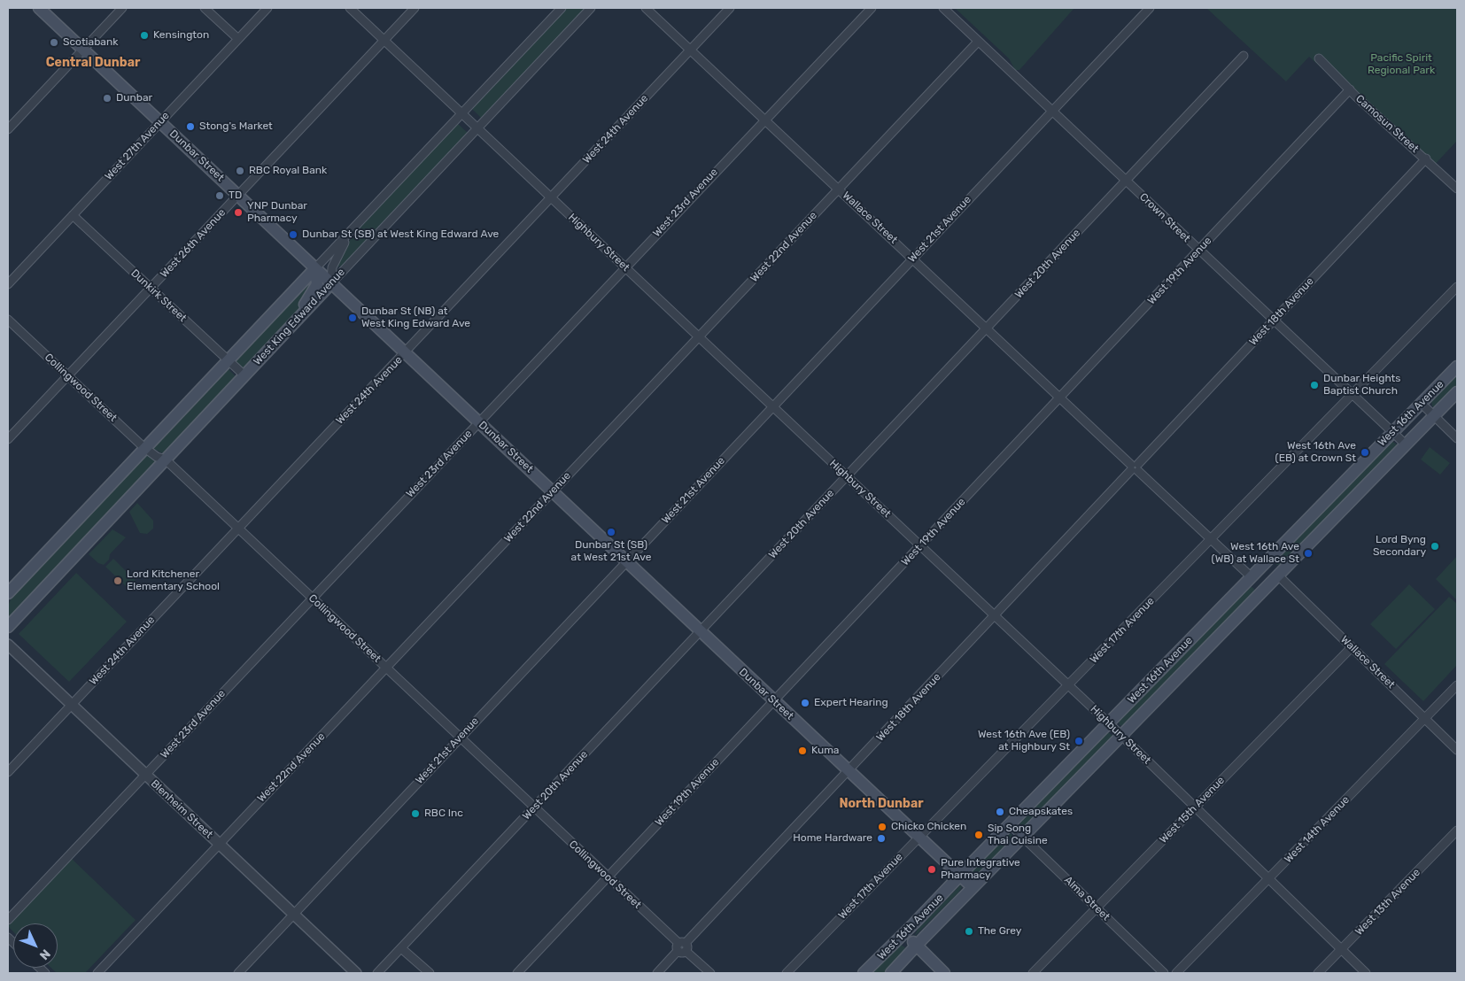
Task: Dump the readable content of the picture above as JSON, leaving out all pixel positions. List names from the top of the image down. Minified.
{"streets":{"main road":["Dunbar Street","West King Edward Avenue","West 16th Avenue"],"street":["Camosun Street","West 24th Avenue","West 27th Avenue","West 23rd Avenue","Wallace Street","Crown Street","West 21st Avenue","Highbury Street","West 26th Avenue","West 22nd Avenue","West 20th Avenue","West 19th Avenue","Dunkirk Street","West 18th Avenue","Collingwood Street","West 17th Avenue","Blenheim Street","West 15th Avenue","West 14th Avenue","Alma Street","West 13th Avenue"]},"crossings":[["Camosun Street","West 19th Avenue"],["Camosun Street","West 18th Avenue"],["West 24th Avenue","Dunbar Street"],["West 24th Avenue","Wallace Street"],["West 24th Avenue","Highbury Street"],["West 24th Avenue","Collingwood Street"],["West 24th Avenue","Blenheim Street"],["West 27th Avenue","Dunbar Street"],["West 27th Avenue","Dunkirk Street"],["Dunbar Street","West 23rd Avenue"],["Dunbar Street","West 21st Avenue"],["Dunbar Street","West 26th Avenue"],["Dunbar Street","West 22nd Avenue"],["Dunbar Street","West 20th Avenue"],["Dunbar Street","West 19th Avenue"],["Dunbar Street","West 18th Avenue"],["Dunbar Street","West King Edward Avenue"],["Dunbar Street","West 16th Avenue"],["Dunbar Street","West 17th Avenue"],["West 23rd Avenue","Wallace Street"],["West 23rd Avenue","Highbury Street"],["West 23rd Avenue","Collingwood Street"],["West 23rd Avenue","Blenheim Street"],["Wallace Street","West 21st Avenue"],["Wallace Street","West 22nd Avenue"],["Wallace Street","West 20th Avenue"],["Wallace Street","West 19th Avenue"],["Wallace Street","West 18th Avenue"],["Wallace Street","West 16th Avenue"],["Wallace Street","West 17th Avenue"],["Wallace Street","West 15th Avenue"],["Wallace Street","West 14th Avenue"],["Crown Street","West 21st Avenue"],["Crown Street","West 22nd Avenue"],["Crown Street","West 20th Avenue"],["Crown Street","West 19th Avenue"],["Crown Street","West 18th Avenue"],["Crown Street","West 16th Avenue"],["Crown Street","West 17th Avenue"],["West 21st Avenue","Highbury Street"],["West 21st Avenue","Collingwood Street"],["West 21st Avenue","Blenheim Street"],["Highbury Street","West 26th Avenue"],["Highbury Street","West 22nd Avenue"],["Highbury Street","West 20th Avenue"],["Highbury Street","West 19th Avenue"],["Highbury Street","West 18th Avenue"],["Highbury Street","West King Edward Avenue"],["Highbury Street","West 16th Avenue"],["Highbury Street","West 17th Avenue"],["Highbury Street","West 15th Avenue"],["Highbury Street","West 14th Avenue"],["Highbury Street","West 13th Avenue"],["West 26th Avenue","Dunkirk Street"],["West 26th Avenue","Collingwood Street"],["West 22nd Avenue","Collingwood Street"],["West 22nd Avenue","Blenheim Street"],["West 20th Avenue","Collingwood Street"],["West 19th Avenue","Collingwood Street"],["Dunkirk Street","West King Edward Avenue"],["West 18th Avenue","Collingwood Street"],["West King Edward Avenue","Collingwood Street"],["West 16th Avenue","Alma Street"],["West 15th Avenue","Alma Street"]],"districts":["Central Dunbar","North Dunbar"],"parks":["Pacific Spirit Regional Park"],"places":["Kensington","Scotiabank","Dunbar","Stong's Market","RBC Royal Bank","TD","YNP Dunbar Pharmacy","Dunbar St (SB) at West King Edward Ave","Dunbar St (NB) at West King Edward Ave","Dunbar Heights Baptist Church","West 16th Ave (EB) at Crown St","Dunbar St (SB) at West 21st Ave","Lord Byng Secondary","West 16th Ave (WB) at Wallace St","Lord Kitchener Elementary School","Expert Hearing","West 16th Ave (EB) at Highbury St","Kuma","Cheapskates","RBC Inc","Chicko Chicken","Sip Song Thai Cuisine","Home Hardware","Pure Integrative Pharmacy","The Grey"],"north":"bottom right"}
